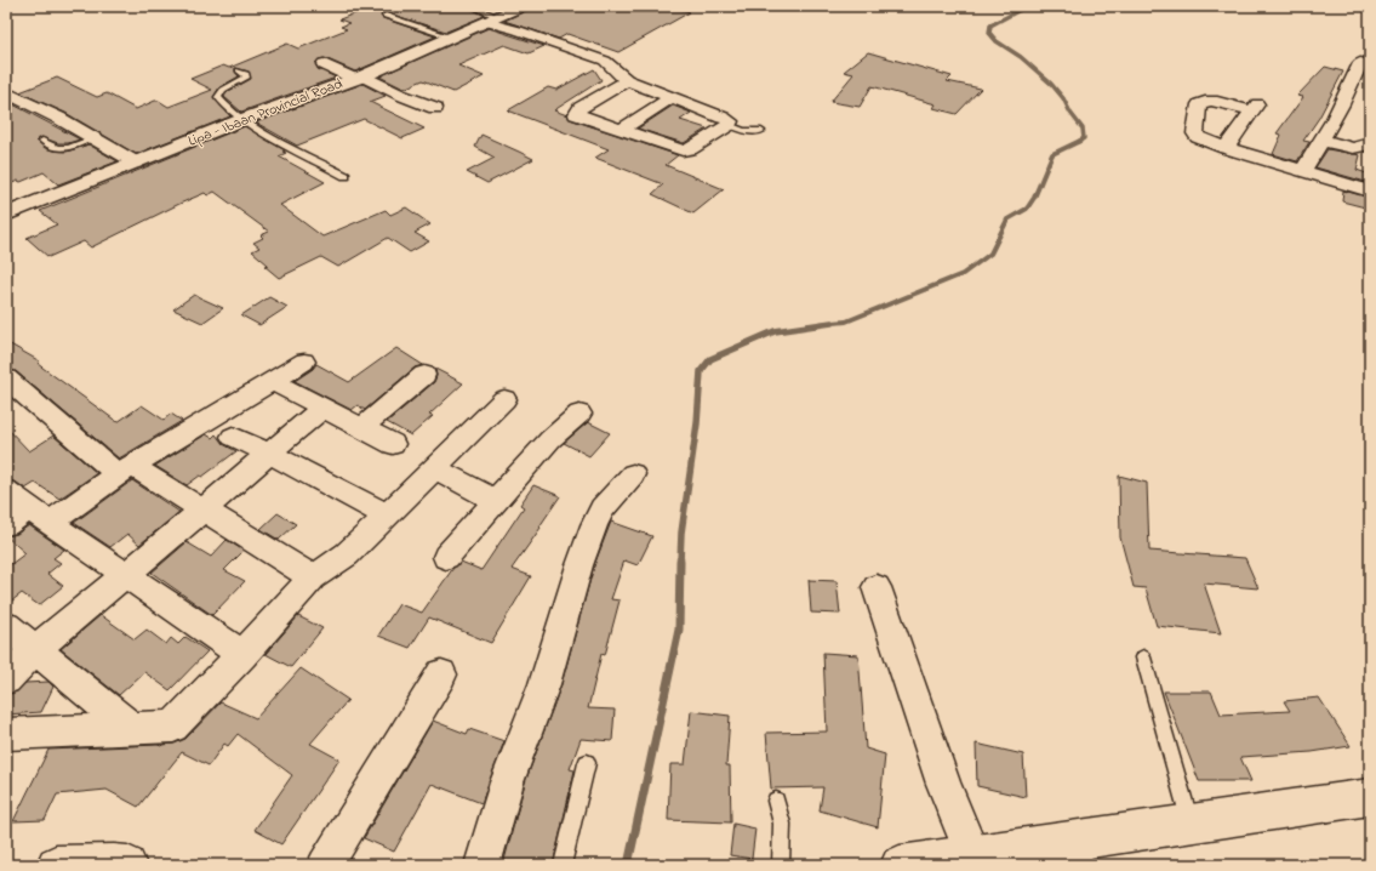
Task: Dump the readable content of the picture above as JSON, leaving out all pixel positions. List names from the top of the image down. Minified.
{"streets":{"main road":["Lipa - Ibaan Provincial Road"]}}
